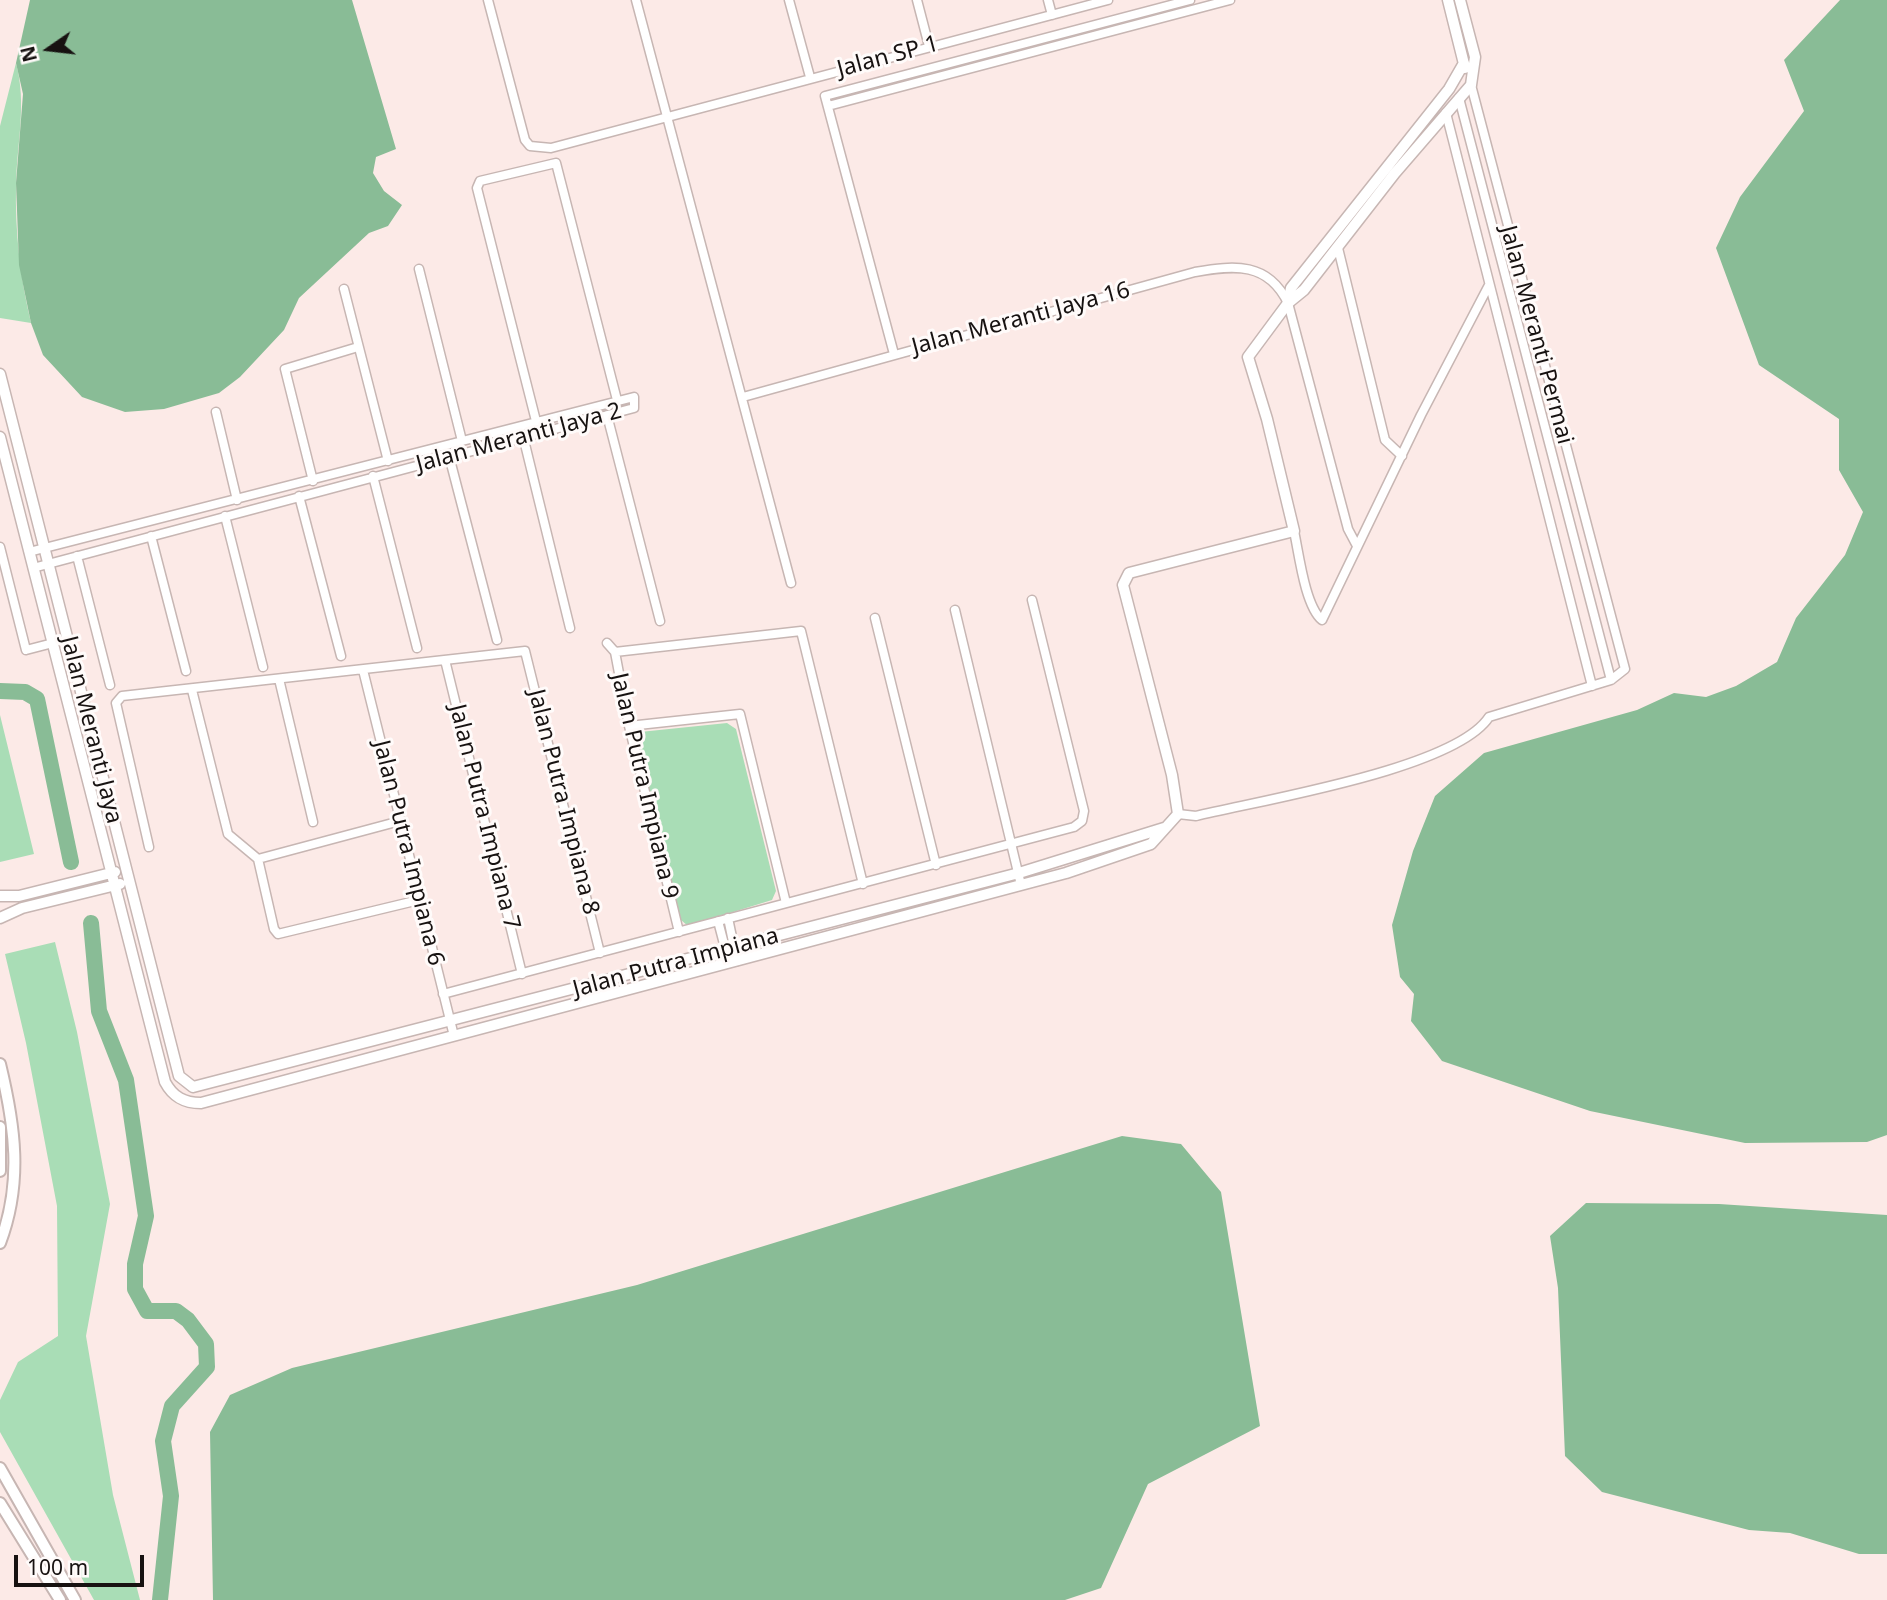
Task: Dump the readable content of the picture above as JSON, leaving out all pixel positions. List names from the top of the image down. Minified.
{"streets":{"street":["Jalan SP 1","Jalan Meranti Jaya 16","Jalan Meranti Permai","Jalan Meranti Jaya 2","Jalan Meranti Jaya","Jalan Putra Impiana 9","Jalan Putra Impiana 8","Jalan Putra Impiana 7","Jalan Putra Impiana 6","Jalan Putra Impiana"]},"crossings":[["Jalan Meranti Jaya 2","Jalan Meranti Jaya"],["Jalan Meranti Jaya","Jalan Putra Impiana"],["Jalan Putra Impiana 8","Jalan Putra Impiana 7"],["Jalan Putra Impiana 6","Jalan Putra Impiana"]],"scale_bar":"100 m","north":"left"}
